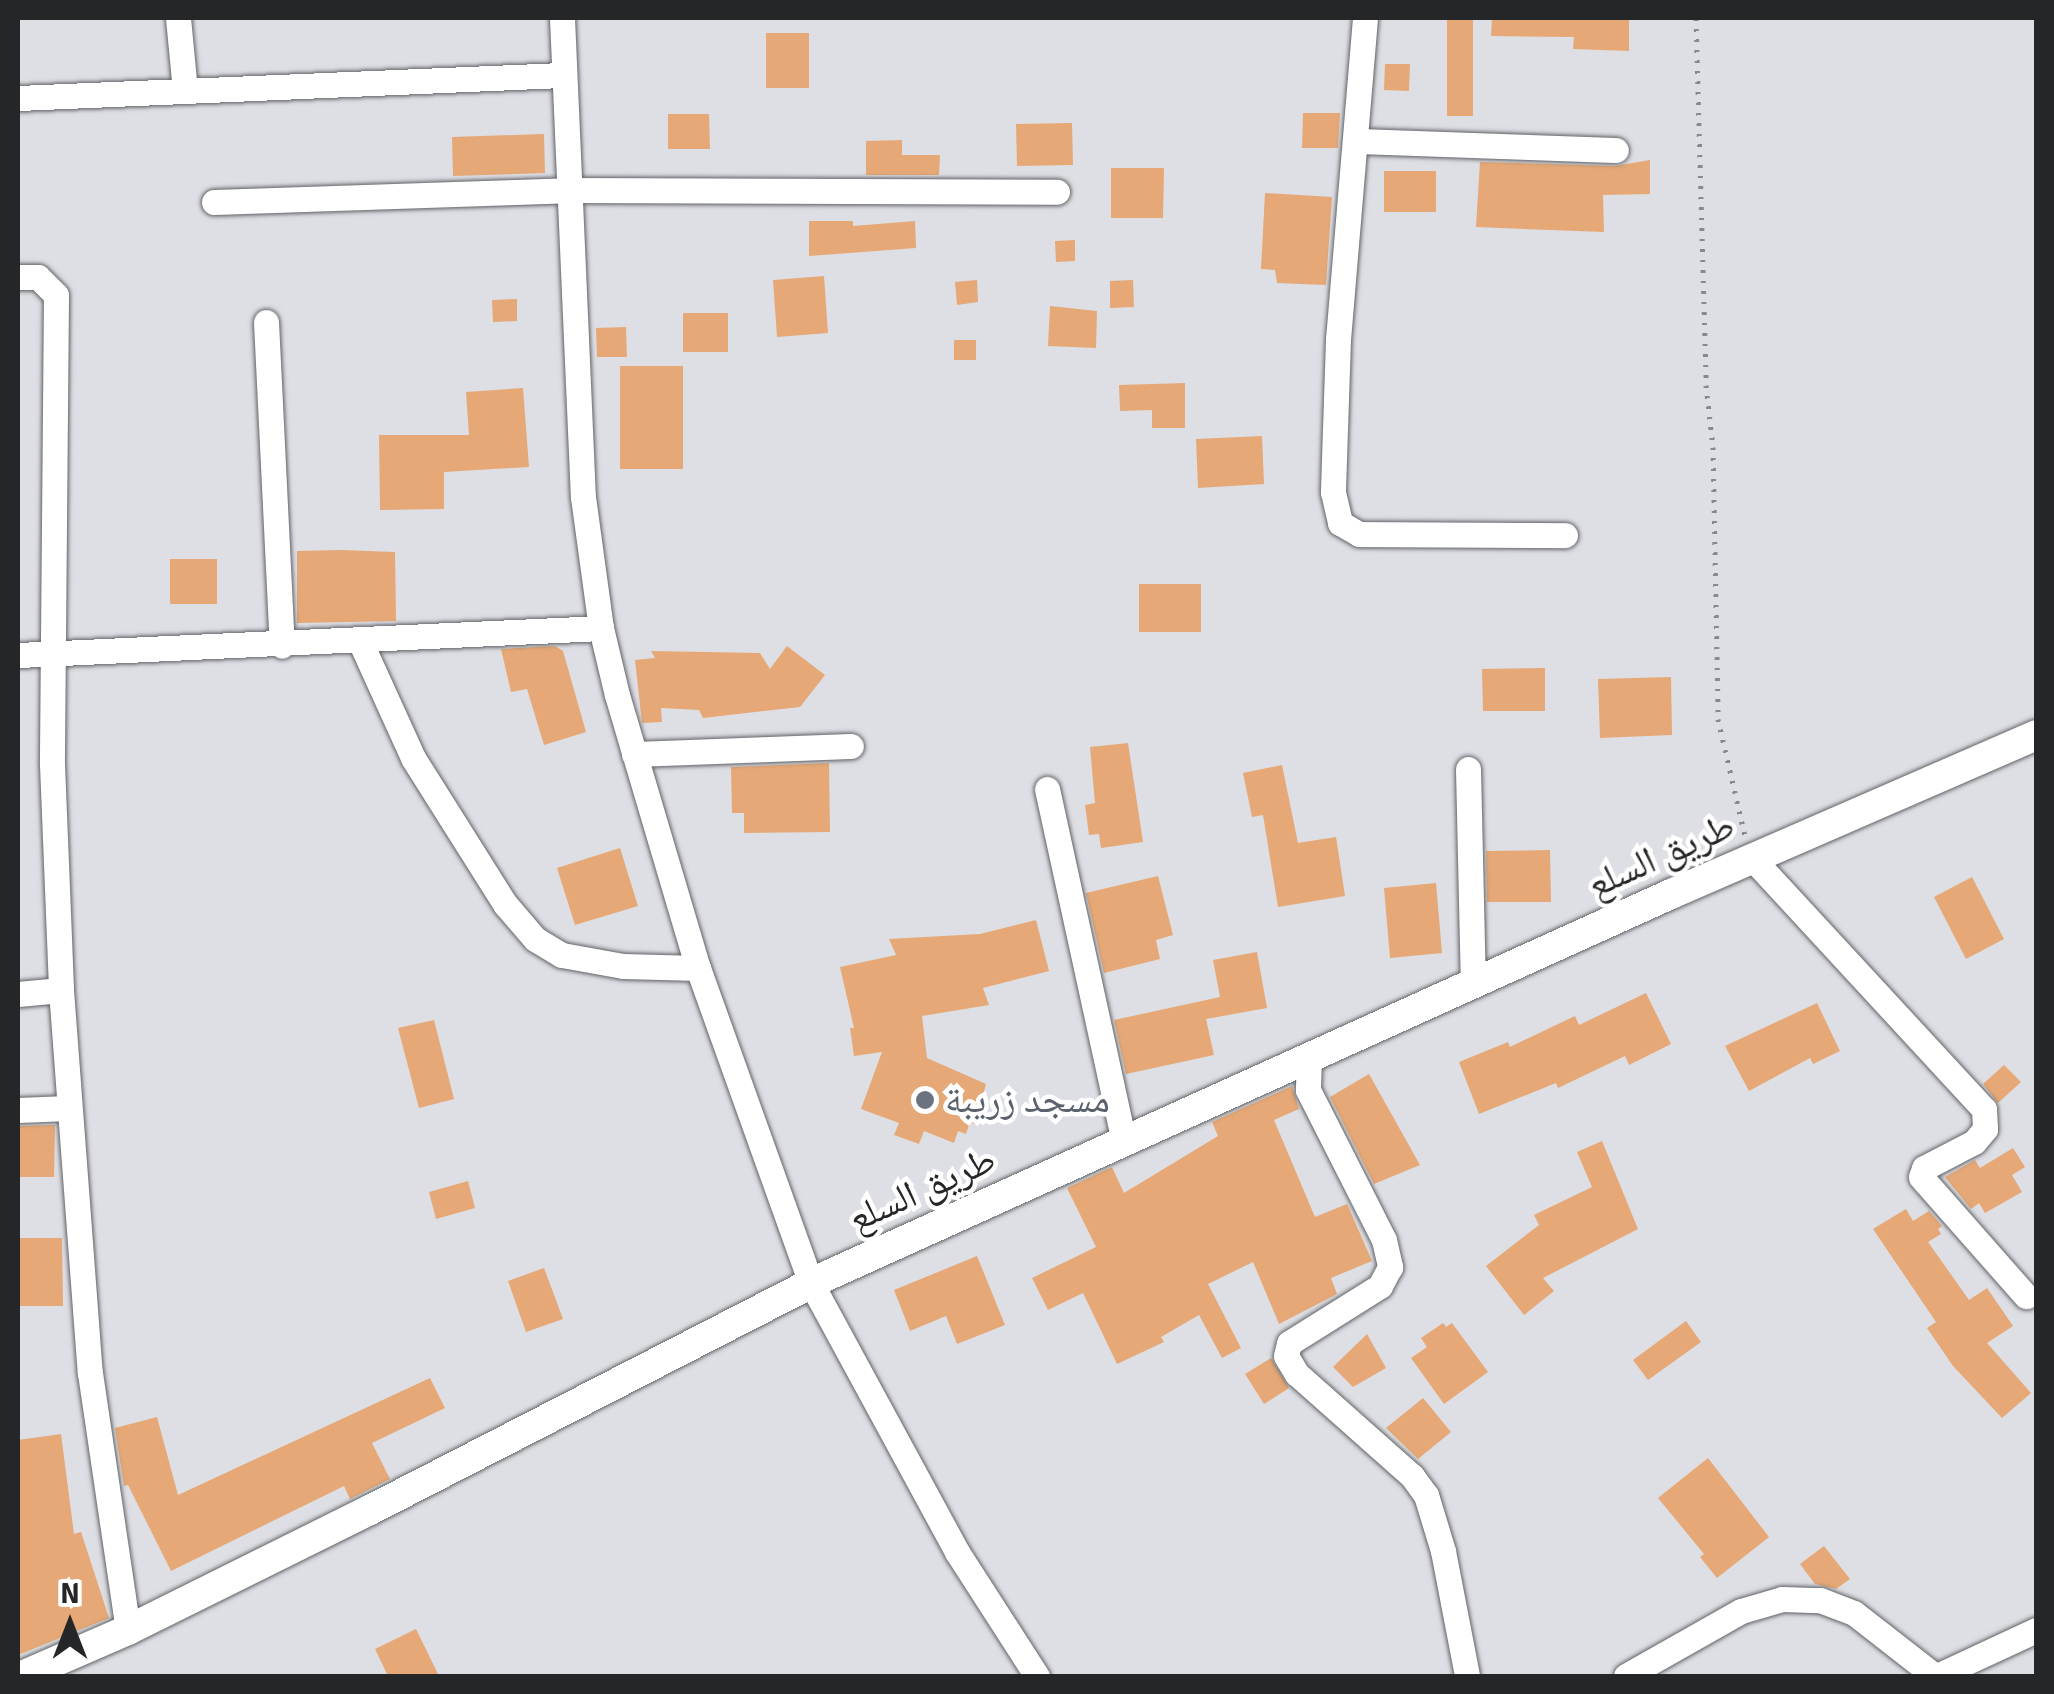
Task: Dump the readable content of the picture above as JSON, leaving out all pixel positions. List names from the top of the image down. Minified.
{"streets":{"street":["طريق السلع"]},"places":["مسجد زريبة"],"north":"top"}
